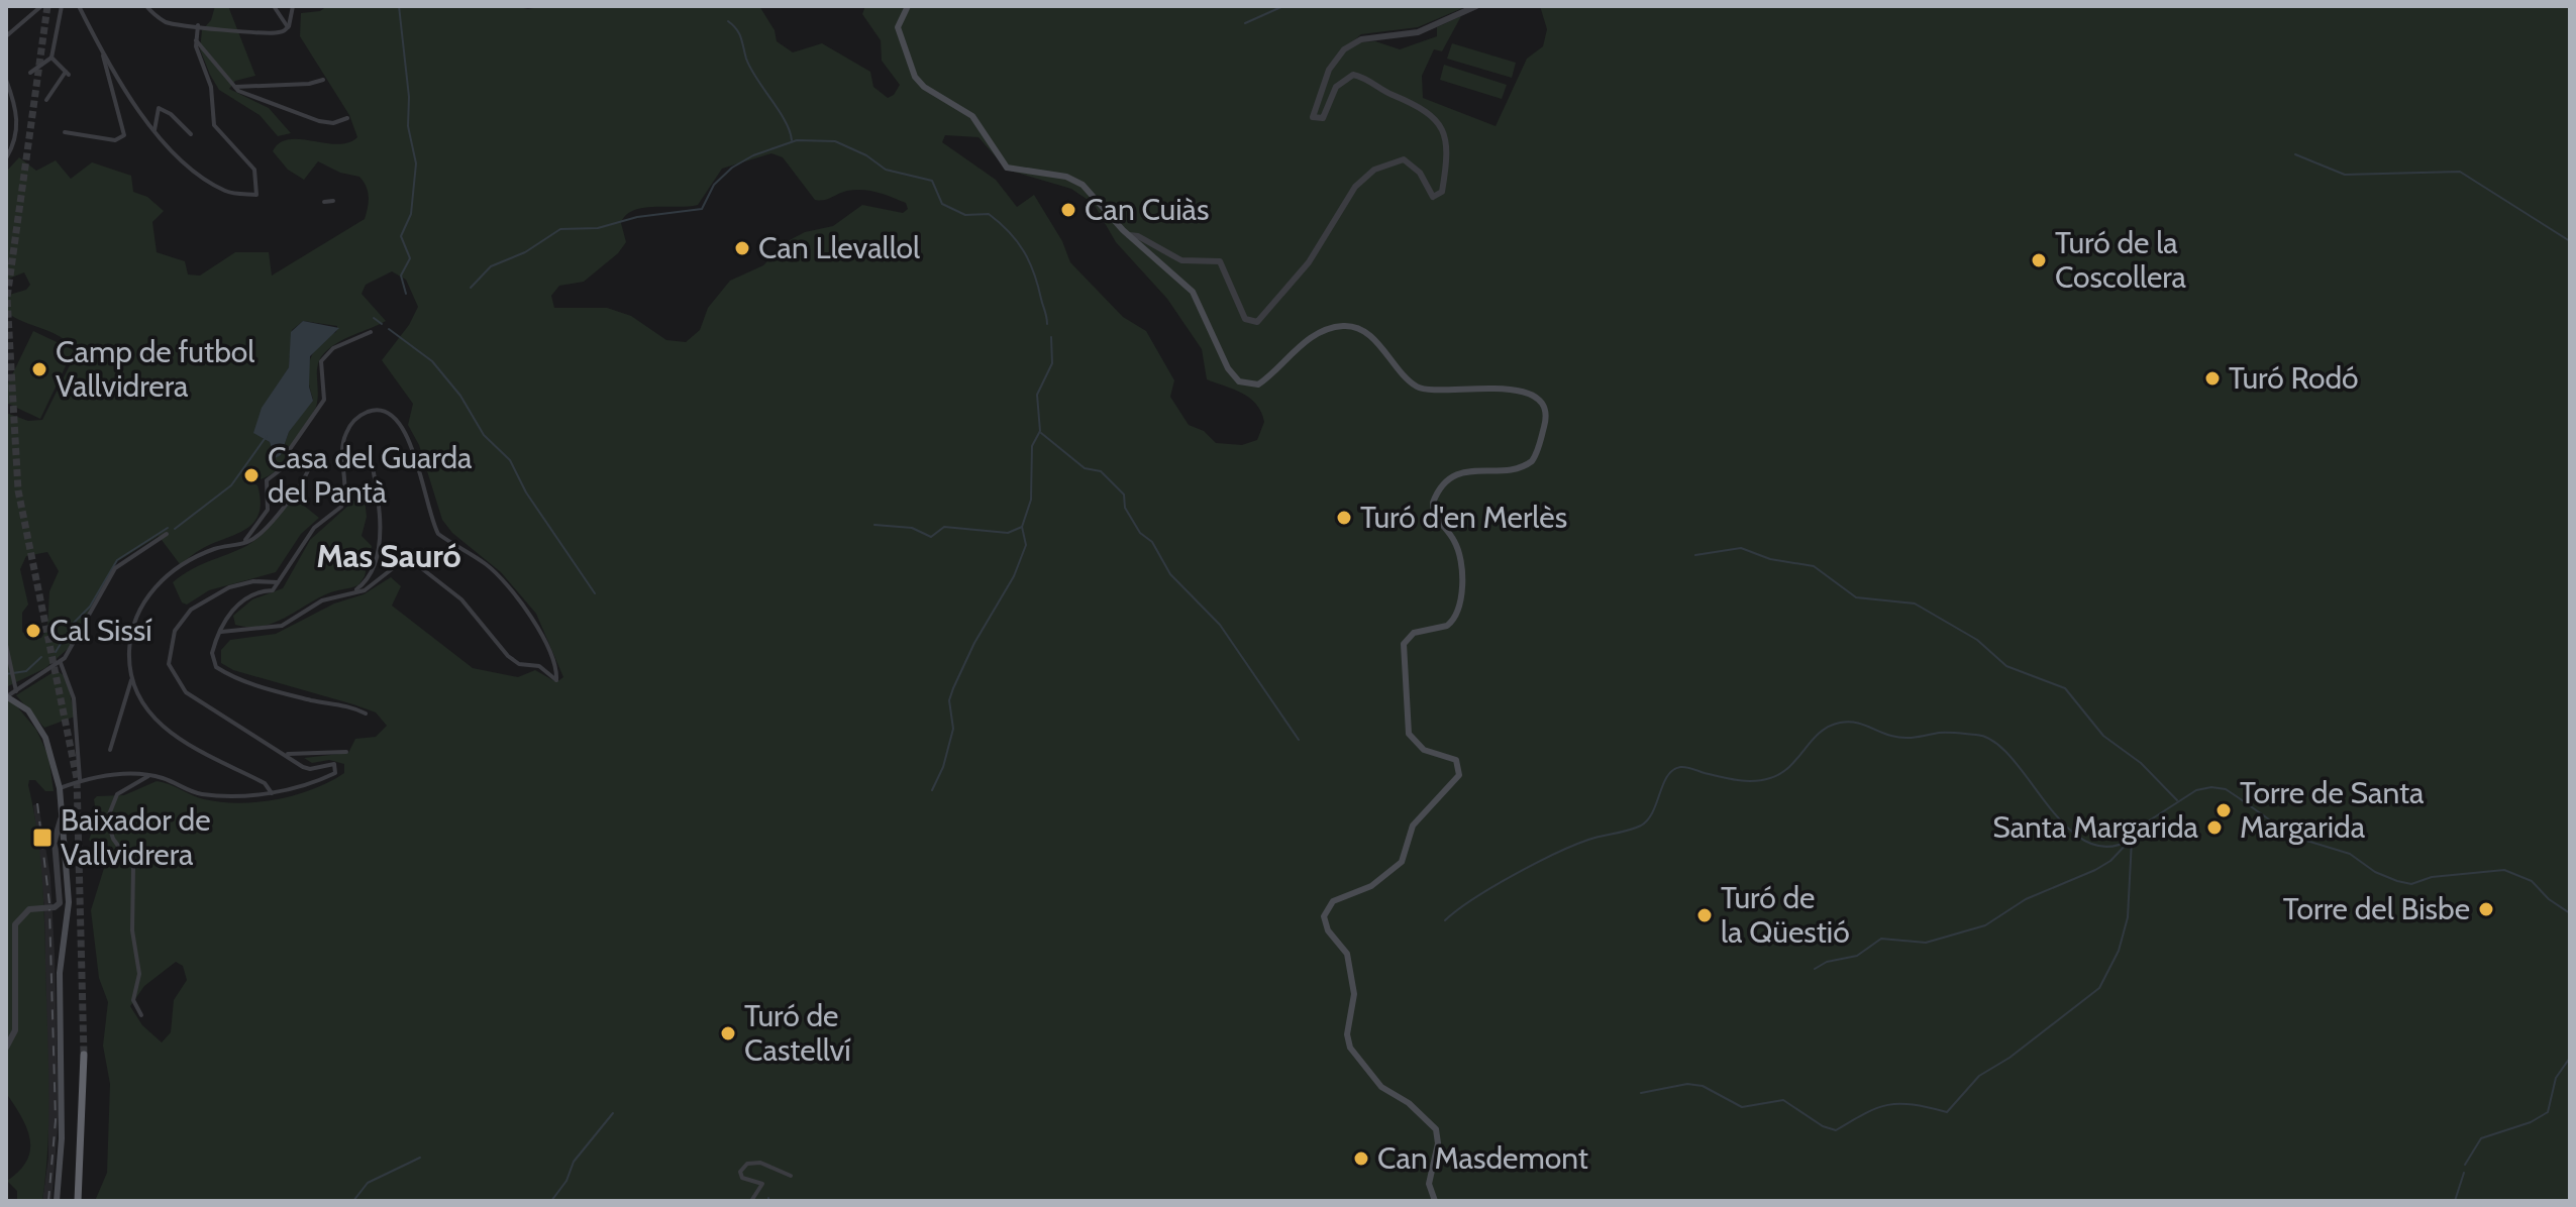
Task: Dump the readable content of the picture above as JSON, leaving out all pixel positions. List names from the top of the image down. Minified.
{"districts":["Mas Sauró"],"places":{"other":["Can Cuiàs","Can Llevallol","Turó de la Coscollera","Camp de futbol Vallvidrera","Turó Rodó","Casa del Guarda del Pantà","Turó d'en Merlès","Cal Sissí","Torre de Santa Margarida","Santa Margarida","Torre del Bisbe","Turó de la Qüestió","Turó de Castellví","Can Masdemont"],"transit":["Baixador de Vallvidrera"]}}
